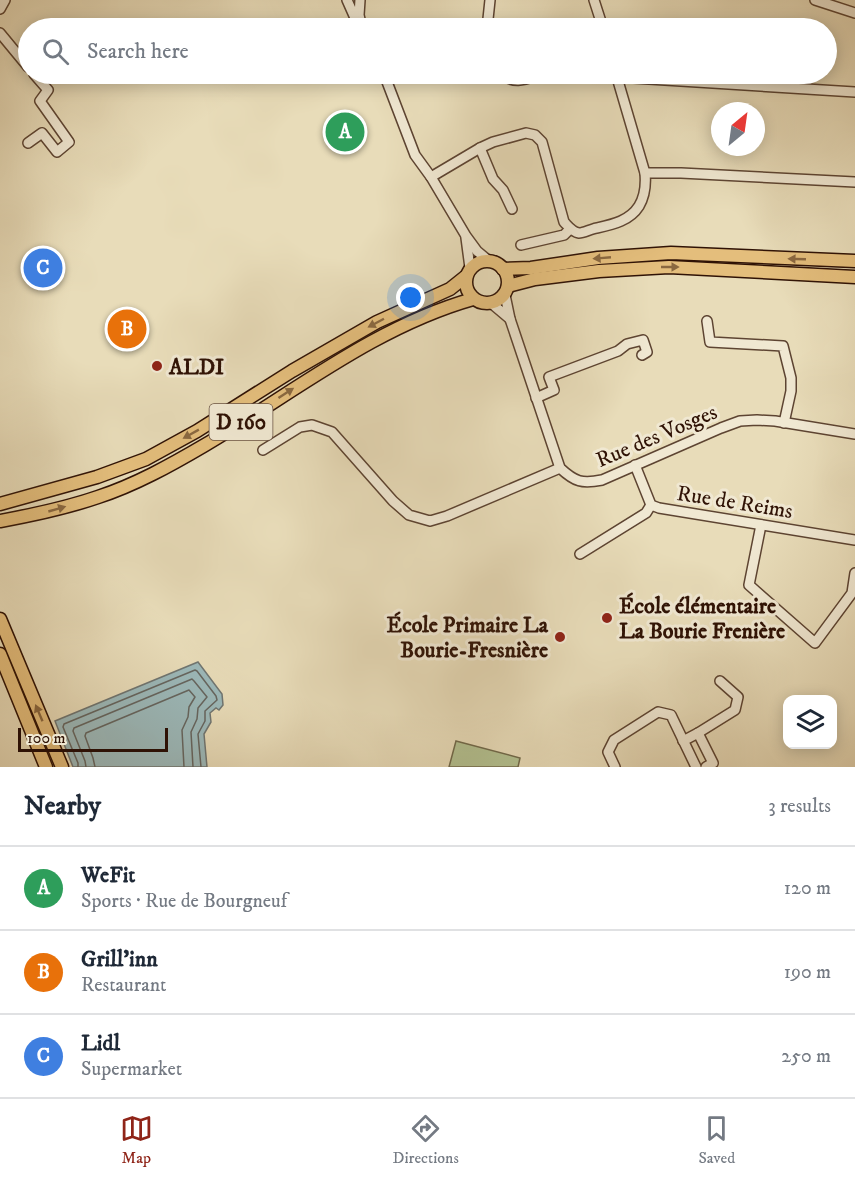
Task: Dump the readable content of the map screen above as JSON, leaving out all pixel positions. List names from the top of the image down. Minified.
{"streets":{"main road":["D 160"],"street":["Rue des Vosges","Rue de Reims"]},"crossings":[["Rue des Vosges","Rue de Reims"]],"places":["ALDI","École élémentaire La Bourie Frenière","École Primaire La Bourie-Fresnière"],"scale_bar":"100 m","north":"top right","page":{"search":"Search here","pins":["A","C","B"],"scale":"100 m","heading":["Nearby","3 results"],"list":[{"mark":"A","name":"WeFit","note":"Sports · Rue de Bourgneuf","value":"120 m"},{"mark":"B","name":"Grill'inn","note":"Restaurant","value":"190 m"},{"mark":"C","name":"Lidl","note":"Supermarket","value":"250 m"}],"nav":["Map","Directions","Saved"]}}
